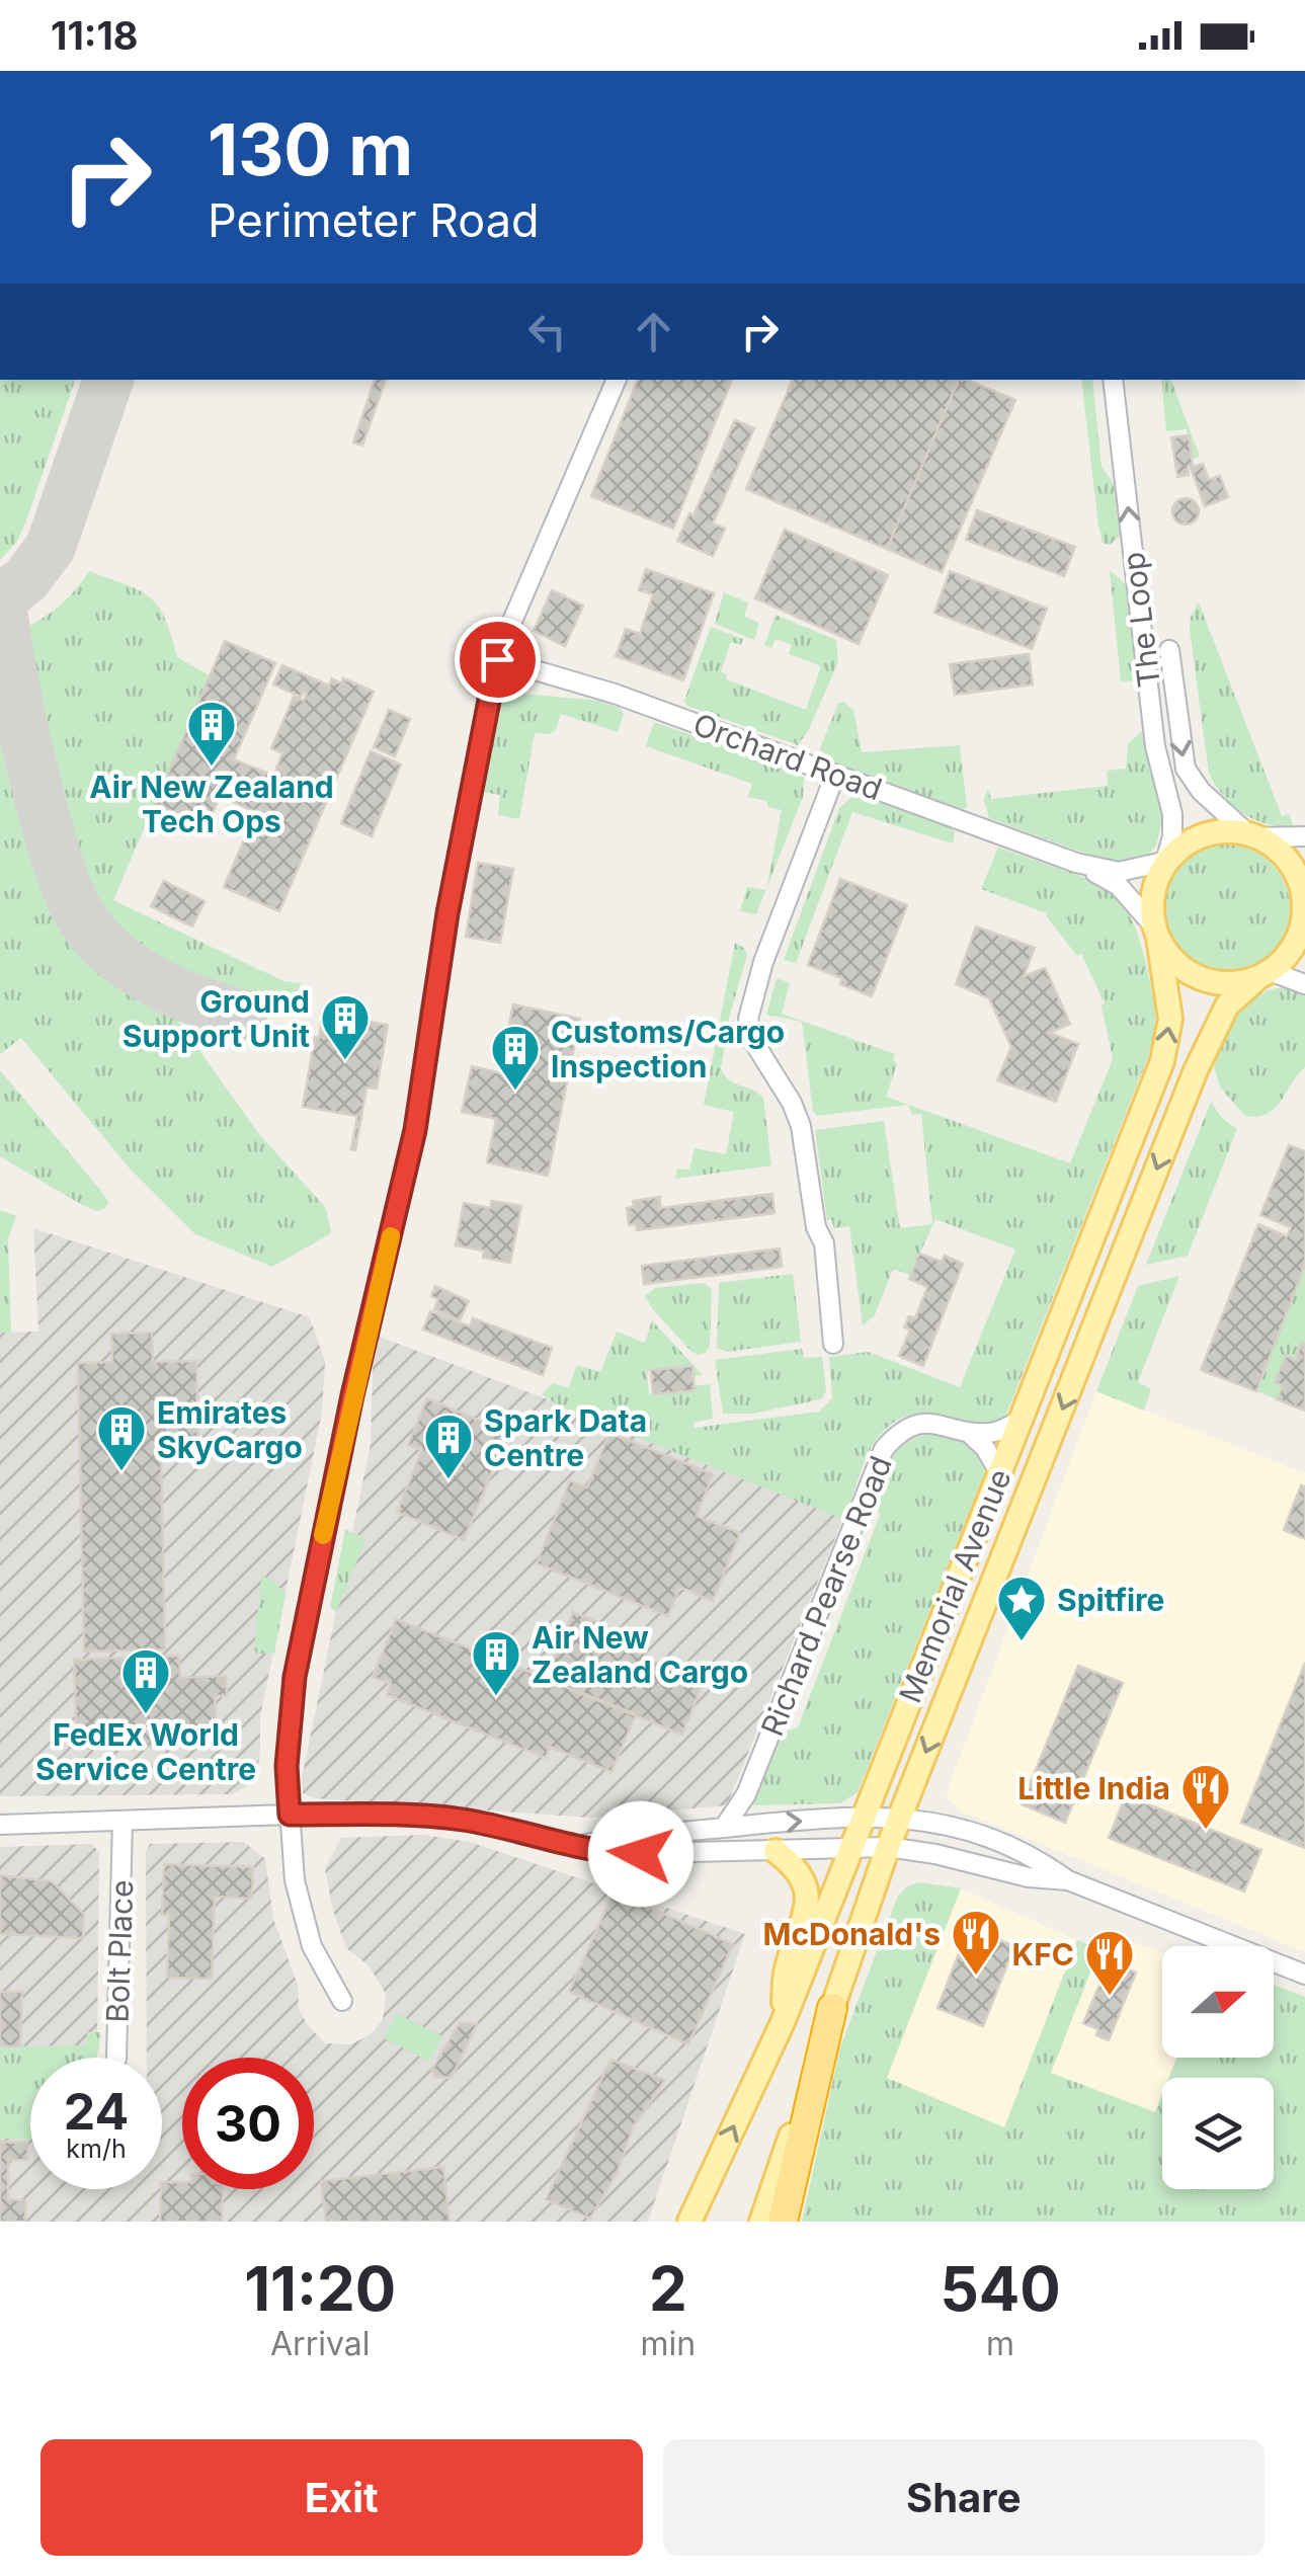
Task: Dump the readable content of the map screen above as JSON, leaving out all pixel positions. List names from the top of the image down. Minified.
{"streets":{"main road":["Memorial Avenue"],"street":["The Loop","Orchard Road","Richard Pearse Road","Bolt Place"]},"crossings":[["The Loop","Orchard Road"],["The Loop","Memorial Avenue"],["Orchard Road","Memorial Avenue"],["Memorial Avenue","Richard Pearse Road"]],"places":{"building":["Air New Zealand Tech Ops","Ground Support Unit","Customs/Cargo Inspection","Emirates SkyCargo","Spark Data Centre","Air New Zealand Cargo","FedEx World Service Centre"],"place":["Spitfire"],"restaurant":["Little India","McDonald's","KFC"]},"north":"right","page":{"status":"11:18","turn":["130 m","Perimeter Road"],"speed":"24 km/h","limit":"30","eta":["11:20","Arrival","2","min","540","m"],"buttons":["Exit","Share"]}}
